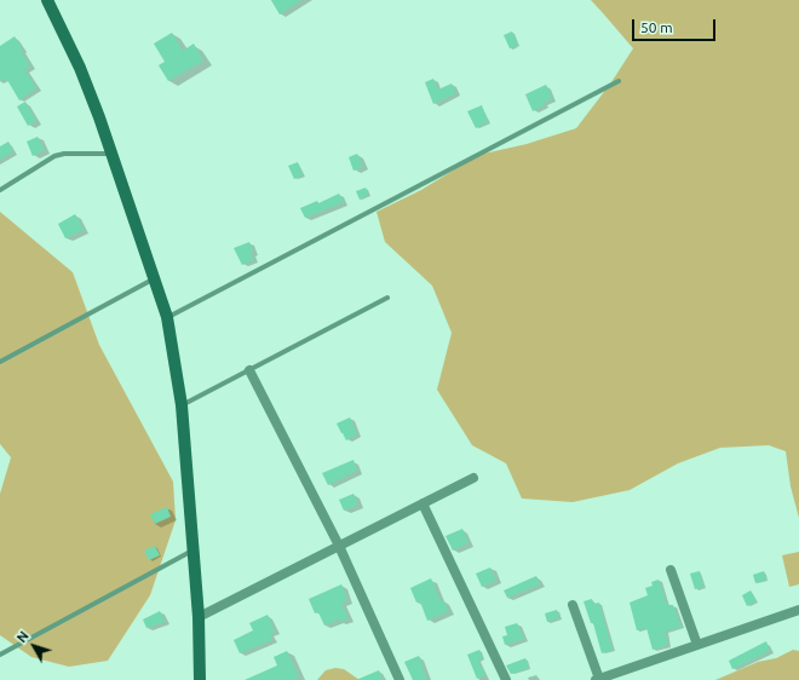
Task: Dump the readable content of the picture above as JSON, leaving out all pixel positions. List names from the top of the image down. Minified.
{"scale_bar":"50 m","north":"top left"}
